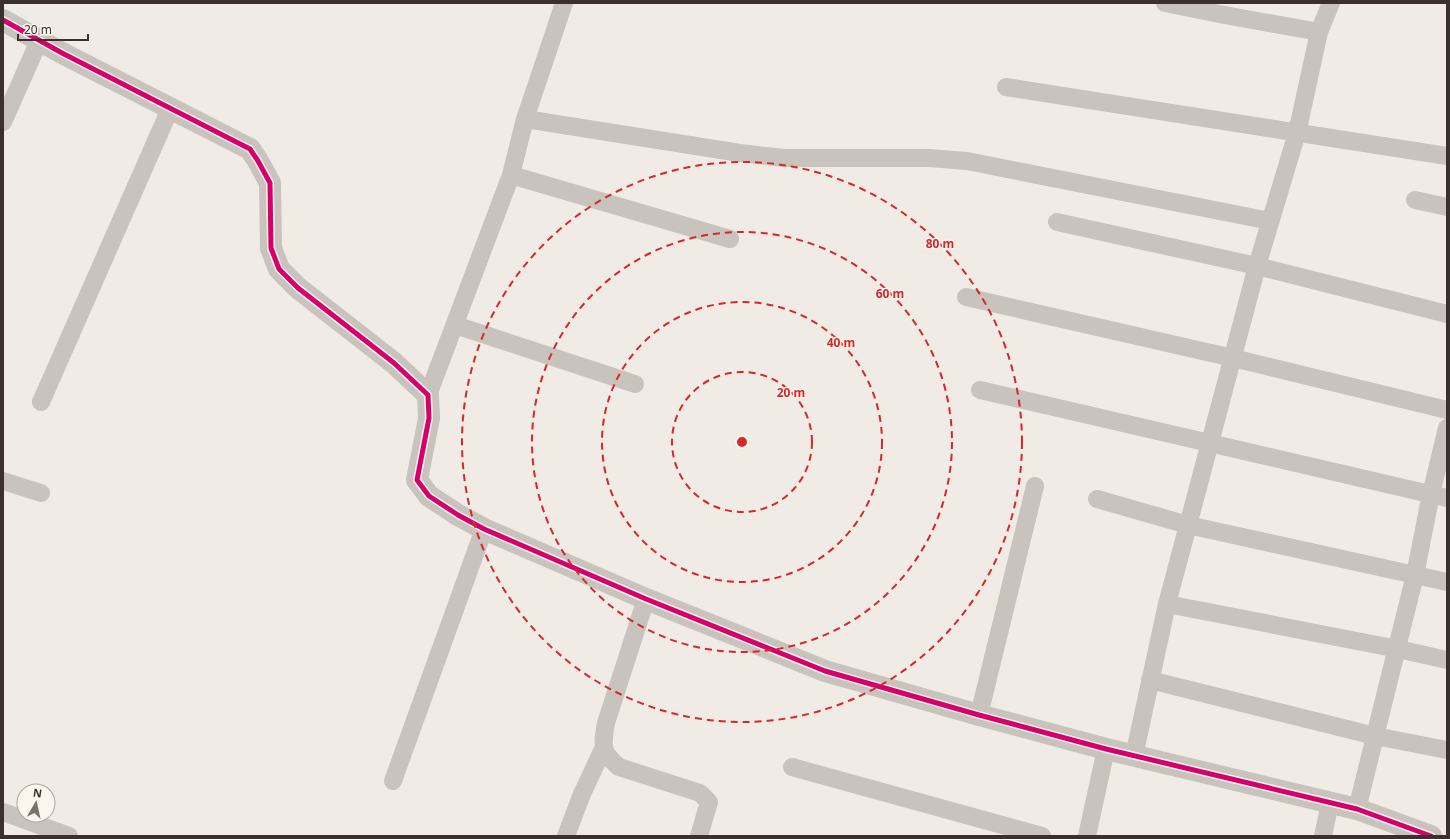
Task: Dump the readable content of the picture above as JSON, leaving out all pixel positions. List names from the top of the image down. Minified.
{"scale_bar":"20 m","north":"top","rings":["80 m","60 m","40 m","20 m"]}
